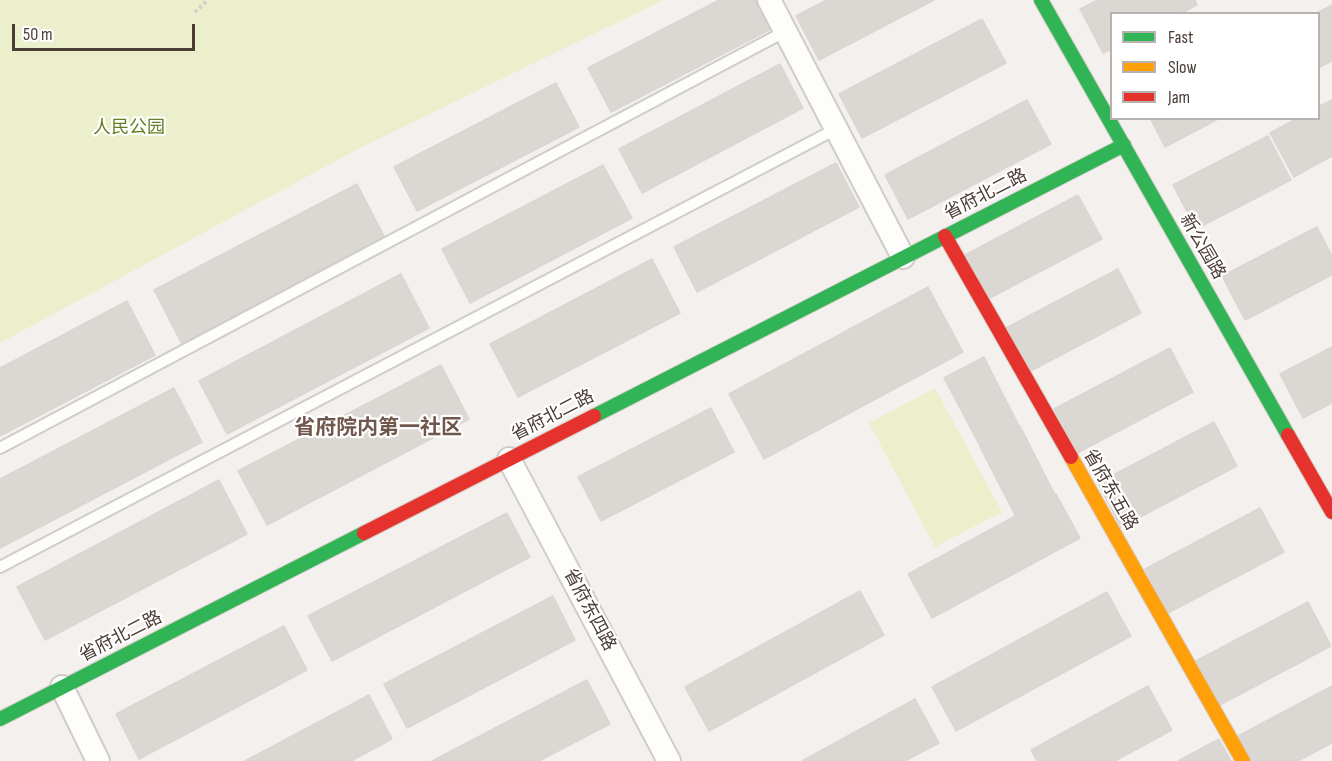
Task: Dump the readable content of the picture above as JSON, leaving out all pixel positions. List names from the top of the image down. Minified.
{"streets":{"street":["省府北二路","新公园路","省府东五路","省府东四路"]},"crossings":[["省府北二路","新公园路"],["省府北二路","省府东五路"],["省府北二路","省府东四路"]],"districts":["省府院内第一社区"],"parks":["人民公园"],"legend":["Fast","Slow","Jam"],"scale_bar":"50 m"}
